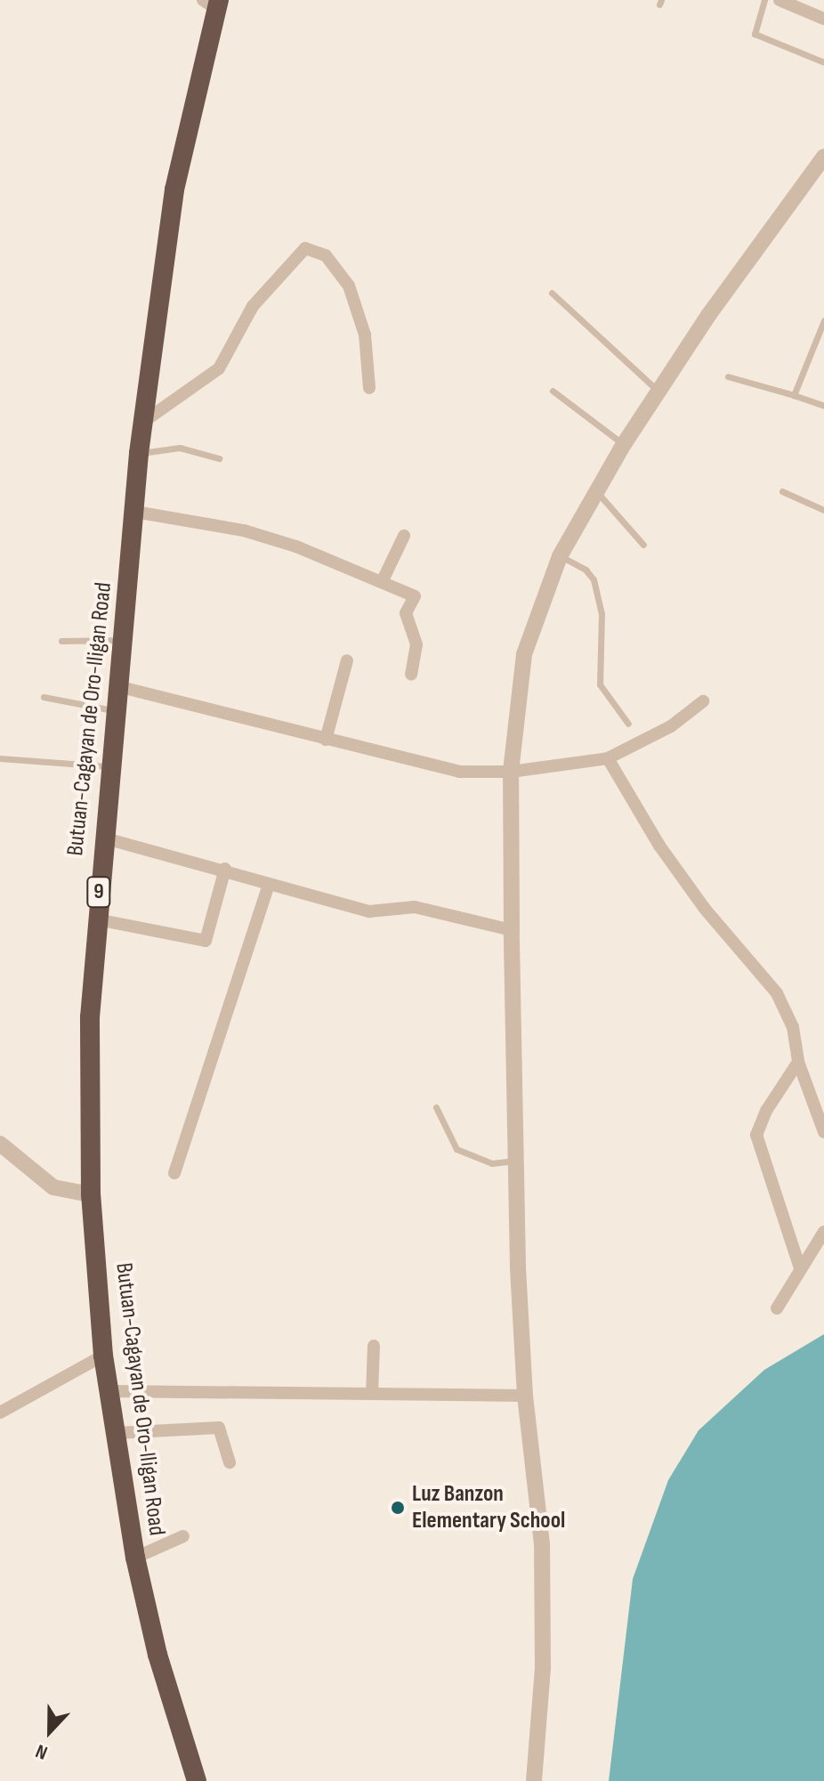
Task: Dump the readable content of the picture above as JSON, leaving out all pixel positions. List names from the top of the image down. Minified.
{"streets":{"highway":["Butuan-Cagayan de Oro-Iligan Road","9"]},"places":["Luz Banzon Elementary School"],"north":"bottom"}
